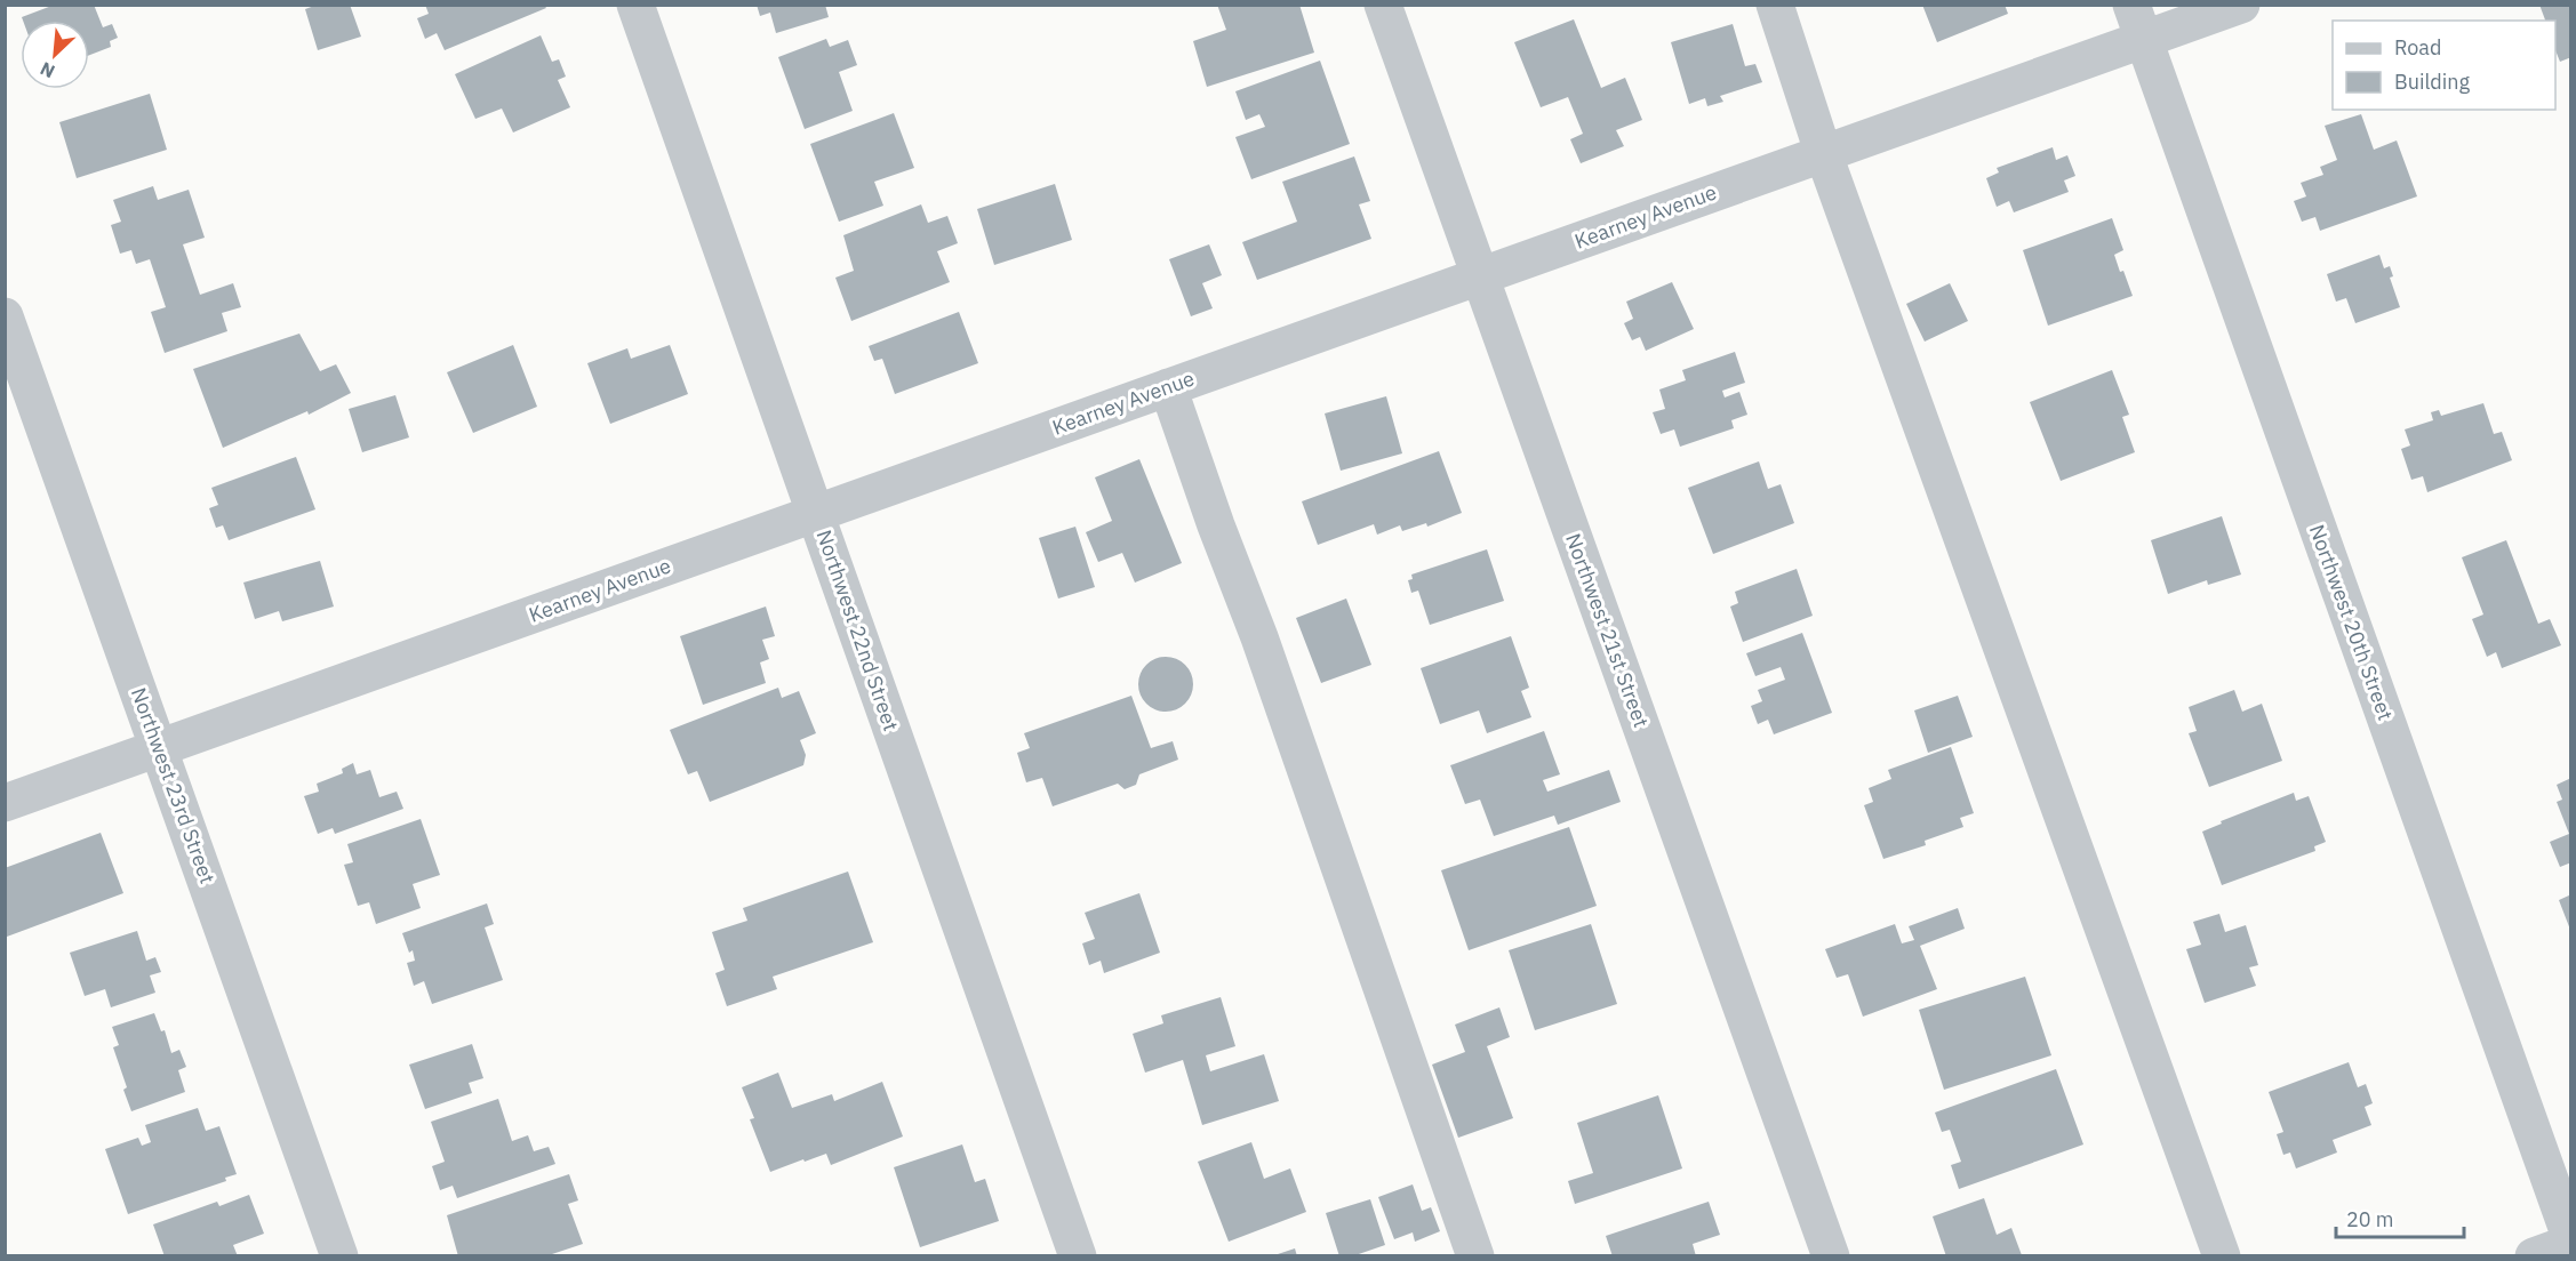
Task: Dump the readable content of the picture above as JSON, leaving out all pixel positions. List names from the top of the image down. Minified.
{"streets":{"street":["Kearney Avenue","Northwest 20th Street","Northwest 22nd Street","Northwest 21st Street","Northwest 23rd Street"]},"crossings":[["Kearney Avenue","Northwest 20th Street"],["Kearney Avenue","Northwest 22nd Street"],["Kearney Avenue","Northwest 21st Street"],["Kearney Avenue","Northwest 23rd Street"]],"legend":["Road","Building"],"scale_bar":"20 m","north":"bottom left"}
